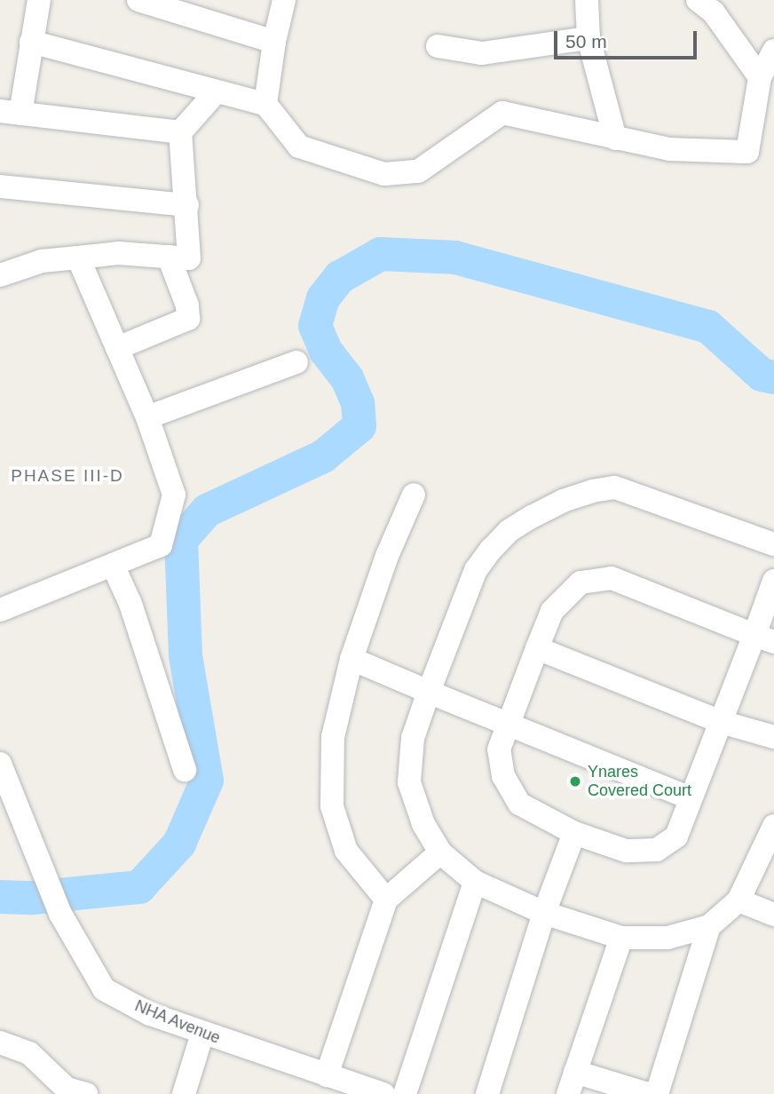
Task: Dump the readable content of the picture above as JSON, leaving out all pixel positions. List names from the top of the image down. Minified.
{"streets":{"street":["NHA Avenue"]},"districts":["PHASE III-D"],"places":["Ynares Covered Court"],"scale_bar":"50 m"}
